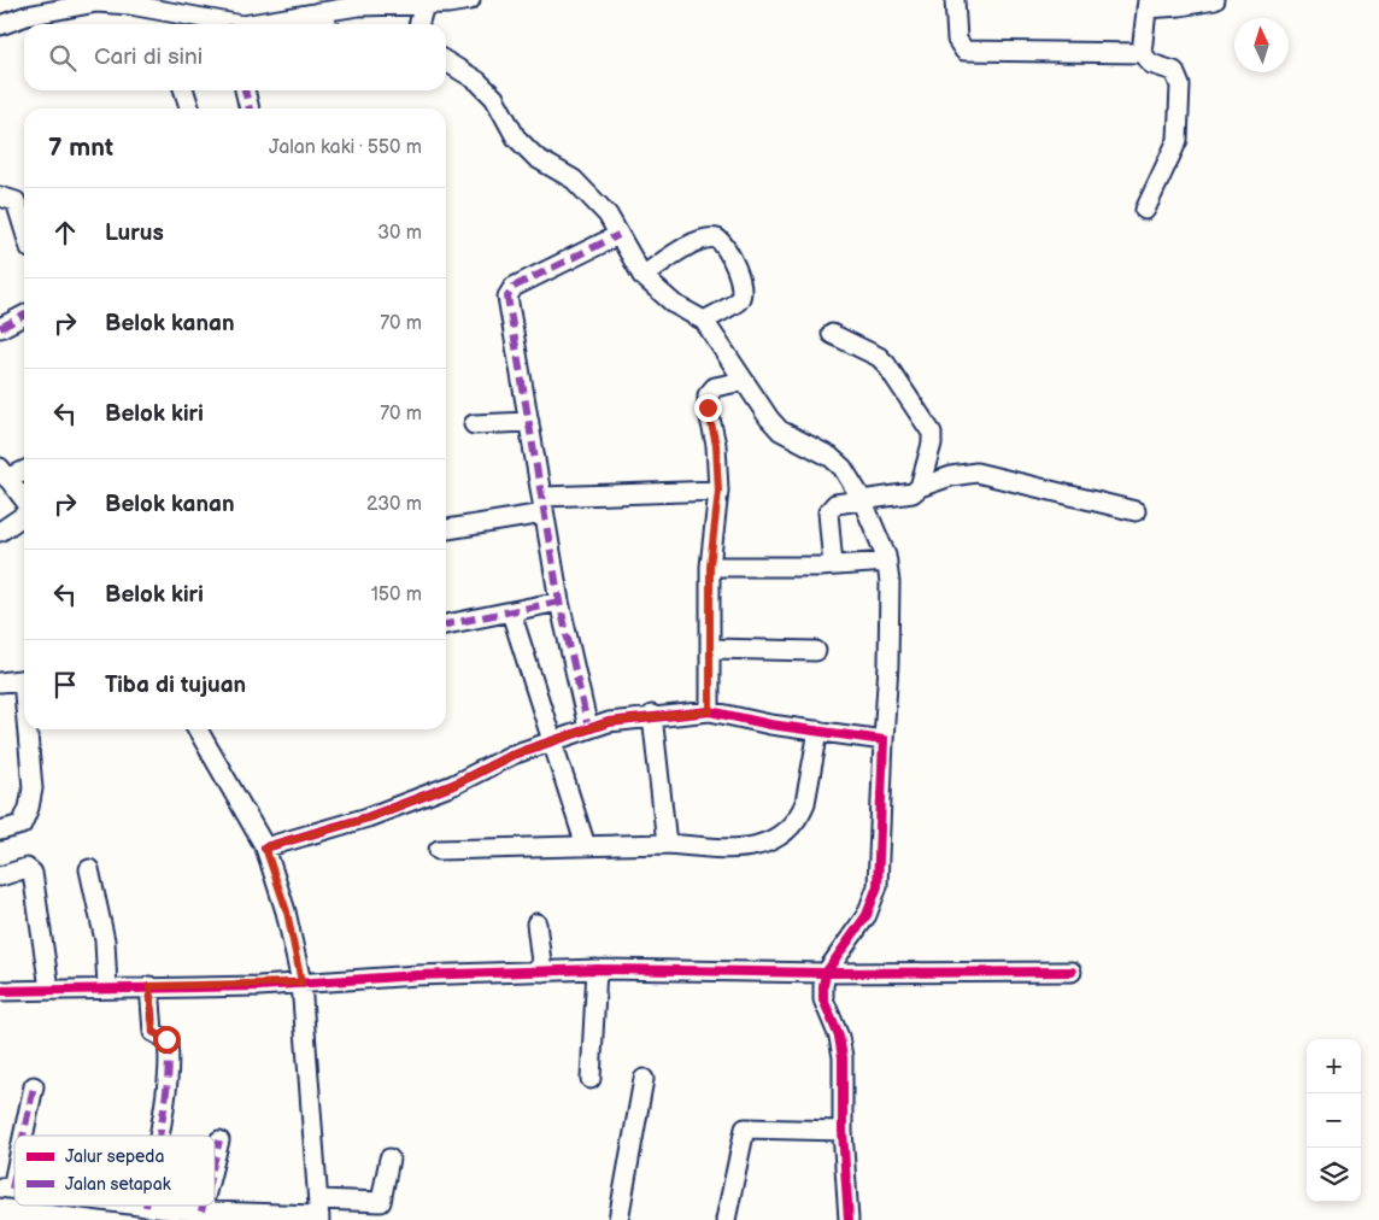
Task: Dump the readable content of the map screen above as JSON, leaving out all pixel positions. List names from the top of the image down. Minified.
{"legend":["Jalur sepeda","Jalan setapak"],"north":"top","page":{"search":"Cari di sini","heading":["7 mnt","Jalan kaki · 550 m"],"list":[["Lurus","30 m"],["Belok kanan","70 m"],["Belok kiri","70 m"],["Belok kanan","230 m"],["Belok kiri","150 m"],"Tiba di tujuan"],"map_buttons":["+","−"]}}
